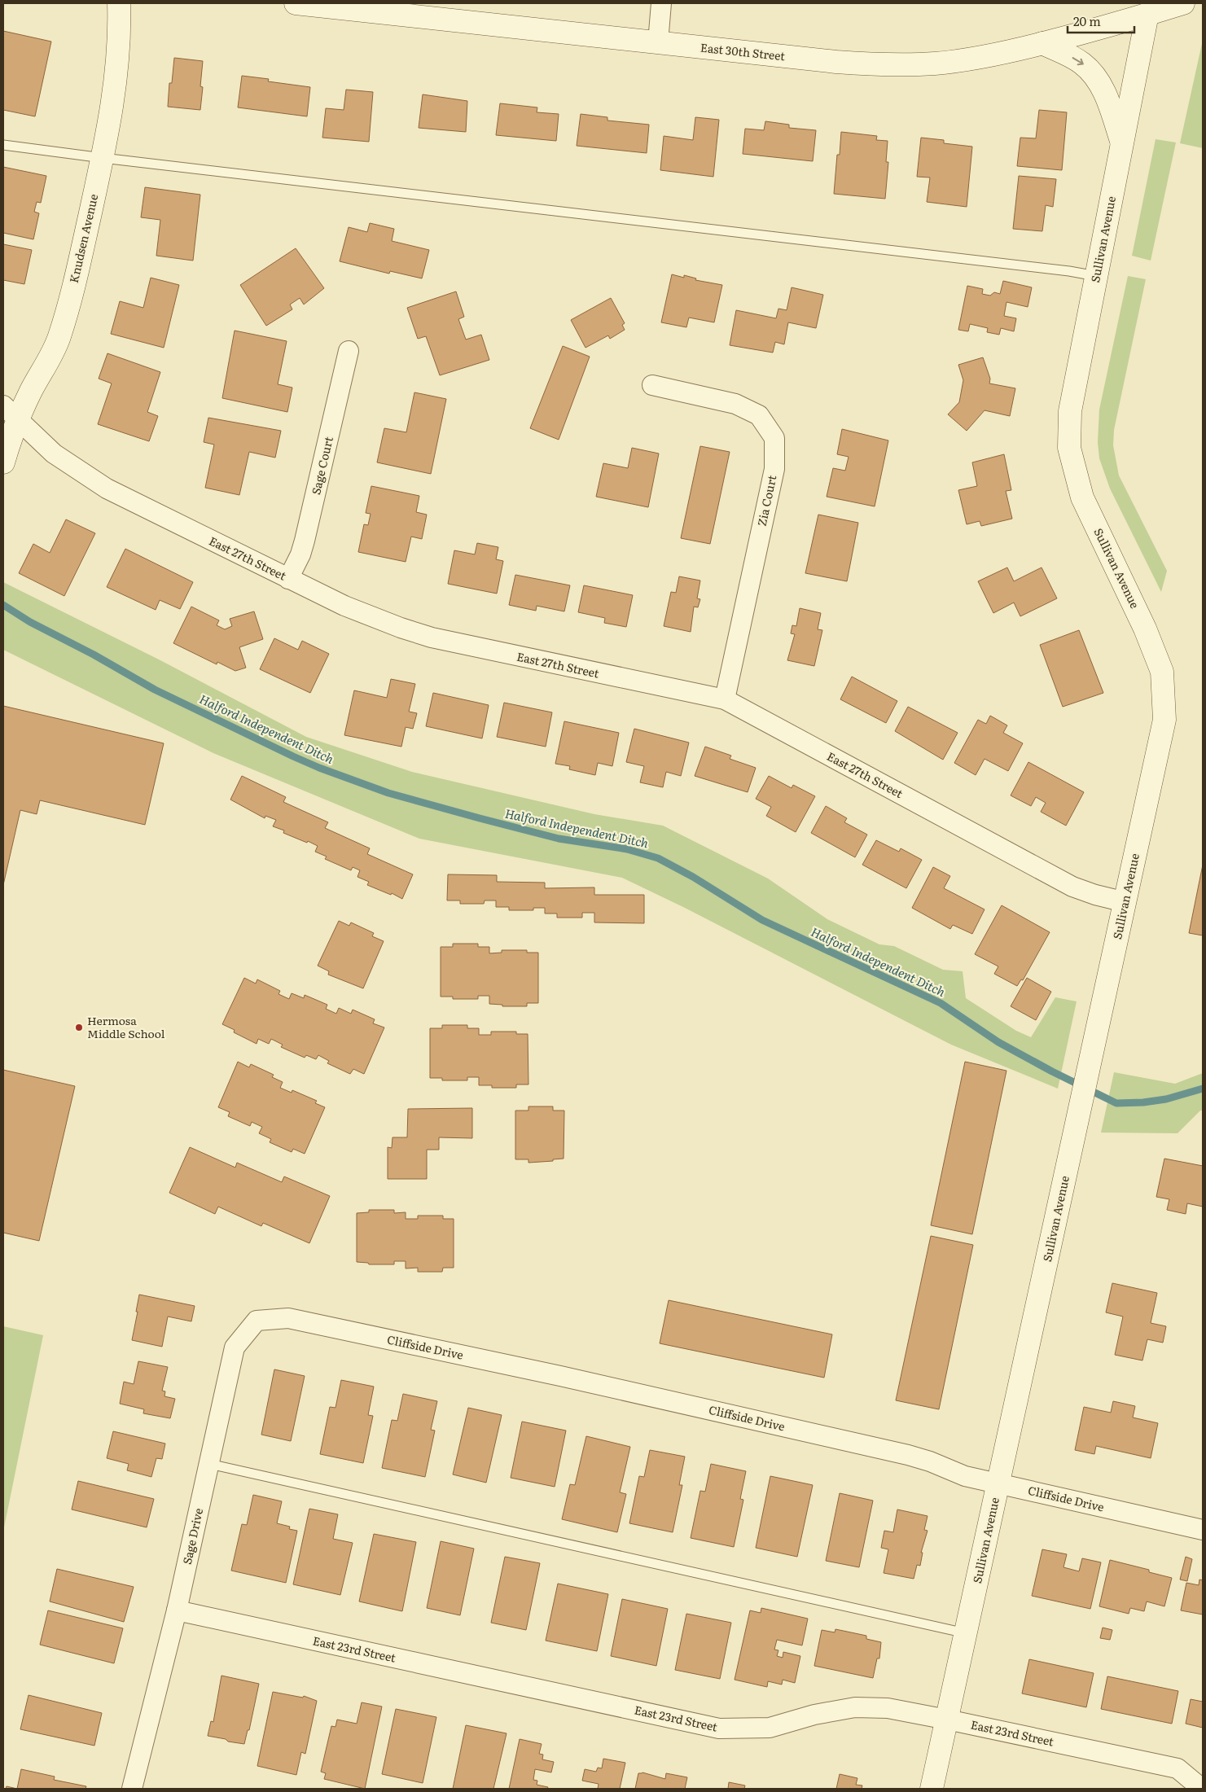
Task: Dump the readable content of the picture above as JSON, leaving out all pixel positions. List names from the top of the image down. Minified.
{"streets":{"main road":["East 30th Street","Knudsen Avenue","Sullivan Avenue"],"street":["Sage Court","Zia Court","East 27th Street","Cliffside Drive","Sage Drive","East 23rd Street"]},"crossings":[["East 30th Street","Sullivan Avenue"],["Knudsen Avenue","East 27th Street"],["Sullivan Avenue","East 27th Street"],["Sullivan Avenue","Cliffside Drive"],["Sullivan Avenue","East 23rd Street"],["Sage Court","East 27th Street"],["Zia Court","East 27th Street"],["Cliffside Drive","Sage Drive"],["Sage Drive","East 23rd Street"]],"water":["Halford Independent Ditch"],"places":["Hermosa Middle School"],"scale_bar":"20 m"}
